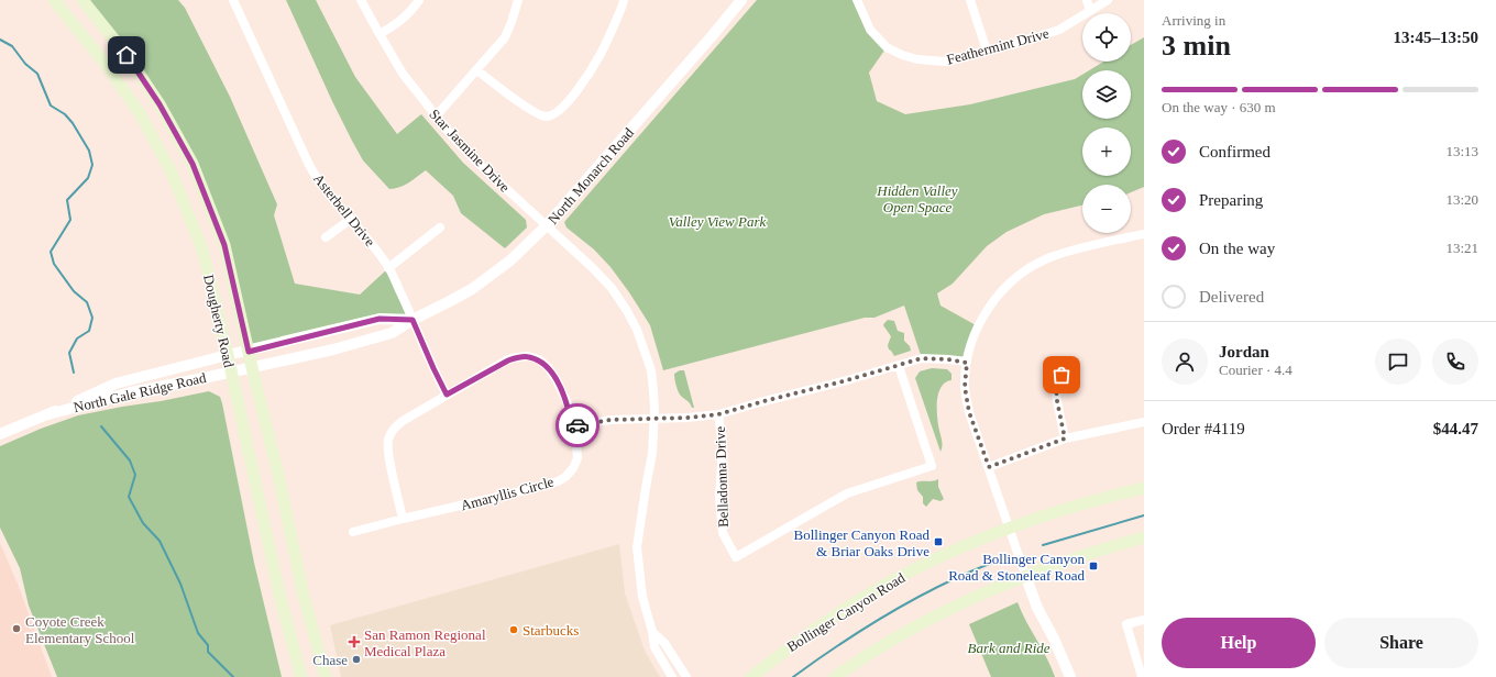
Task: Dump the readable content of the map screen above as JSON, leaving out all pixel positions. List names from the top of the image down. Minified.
{"streets":{"main road":["Dougherty Road","Bollinger Canyon Road"],"street":["Feathermint Drive","Star Jasmine Drive","North Monarch Road","Asterbell Drive","North Gale Ridge Road","Belladonna Drive","Amaryllis Circle"]},"crossings":[["Star Jasmine Drive","North Monarch Road"],["North Monarch Road","Asterbell Drive"],["North Monarch Road","Dougherty Road"],["North Monarch Road","North Gale Ridge Road"],["Asterbell Drive","Amaryllis Circle"],["Dougherty Road","North Gale Ridge Road"]],"parks":["Hidden Valley Open Space","Valley View Park","Bark and Ride"],"places":{"transit":["Bollinger Canyon Road & Briar Oaks Drive","Bollinger Canyon Road & Stoneleaf Road"],"other":["Coyote Creek Elementary School","Starbucks","Chase"],"health":["San Ramon Regional Medical Plaza"]},"page":{"heading":["3 min","Arriving in","13:45–13:50"],"panel":["Jordan","Courier · 4.4","Order #4119","$44.47"],"map_buttons":["+","−"],"bar":"On the way · 630 m","list":[["Confirmed","13:13"],["Preparing","13:20"],["On the way","13:21"],"Delivered"],"buttons":["Help","Share"]}}
